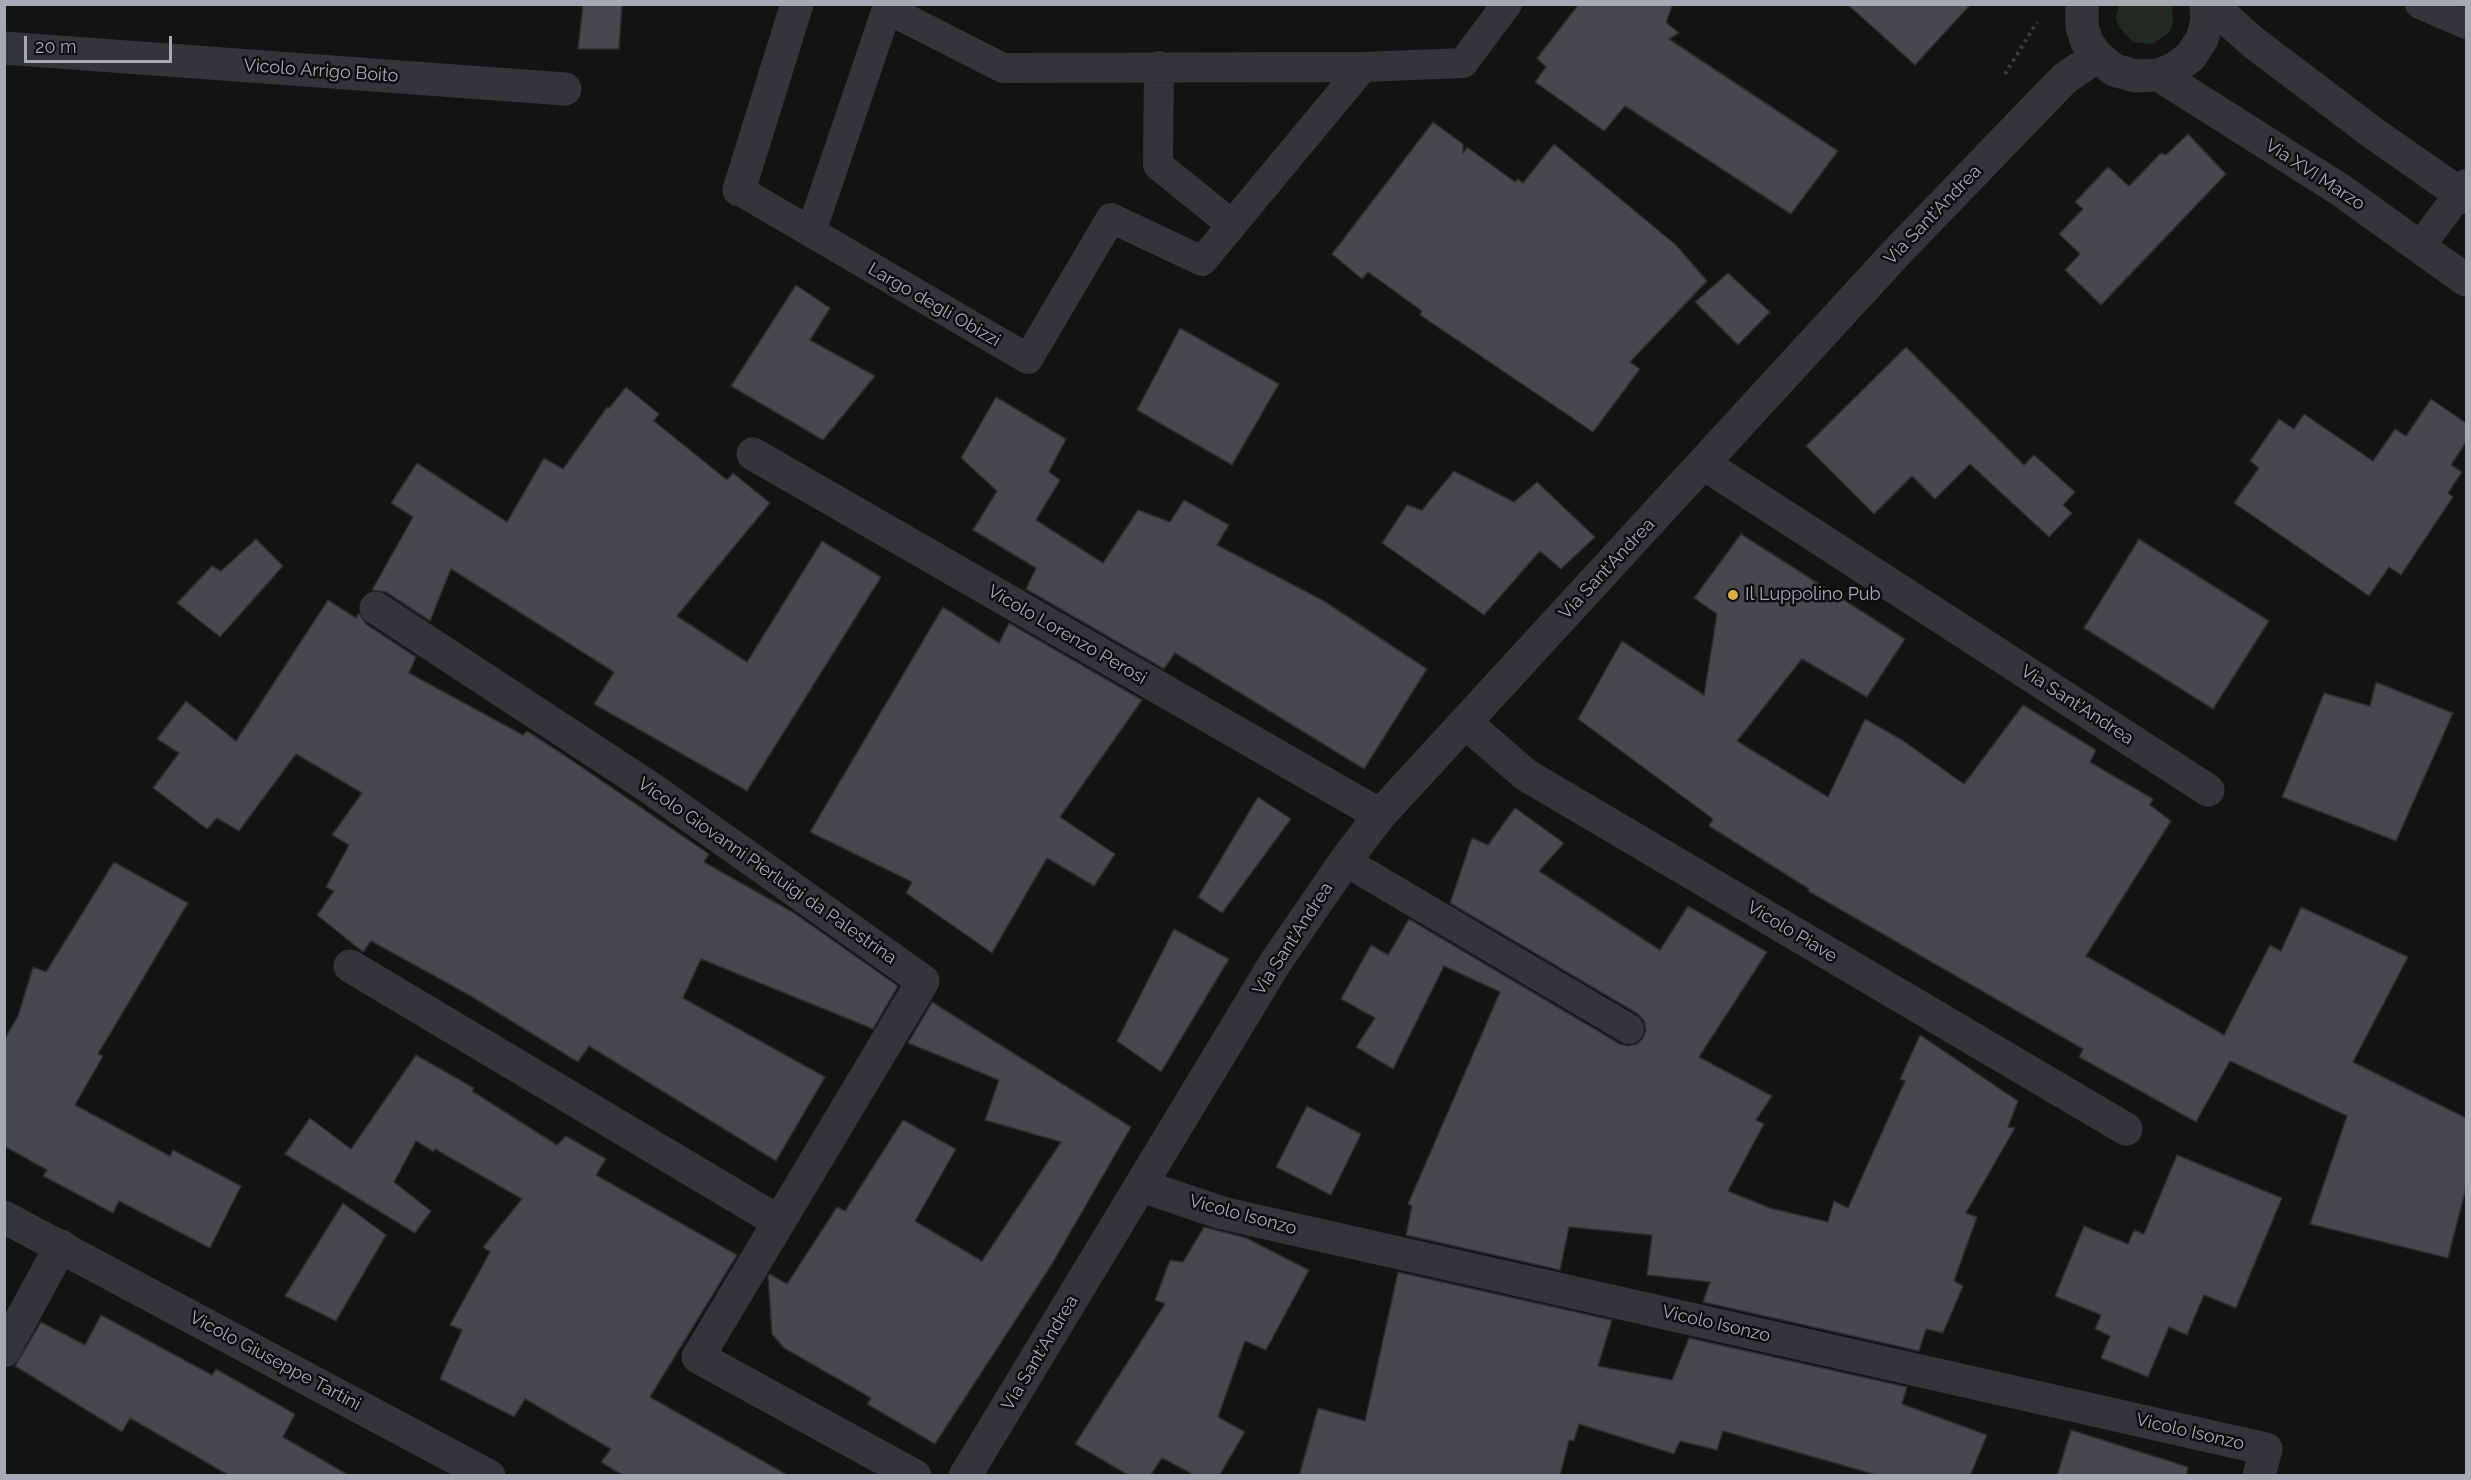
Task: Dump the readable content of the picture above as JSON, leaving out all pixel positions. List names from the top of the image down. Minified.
{"streets":{"street":["Vicolo Arrigo Boito","Via XVI Marzo","Via Sant'Andrea","Largo degli Obizzi","Vicolo Lorenzo Perosi","Vicolo Giovanni Pierluigi da Palestrina","Vicolo Piave","Vicolo Isonzo","Vicolo Giuseppe Tartini"]},"crossings":[["Via Sant'Andrea","Vicolo Lorenzo Perosi"],["Via Sant'Andrea","Vicolo Piave"],["Via Sant'Andrea","Vicolo Isonzo"]],"places":["Il Luppolino Pub"],"scale_bar":"20 m"}
